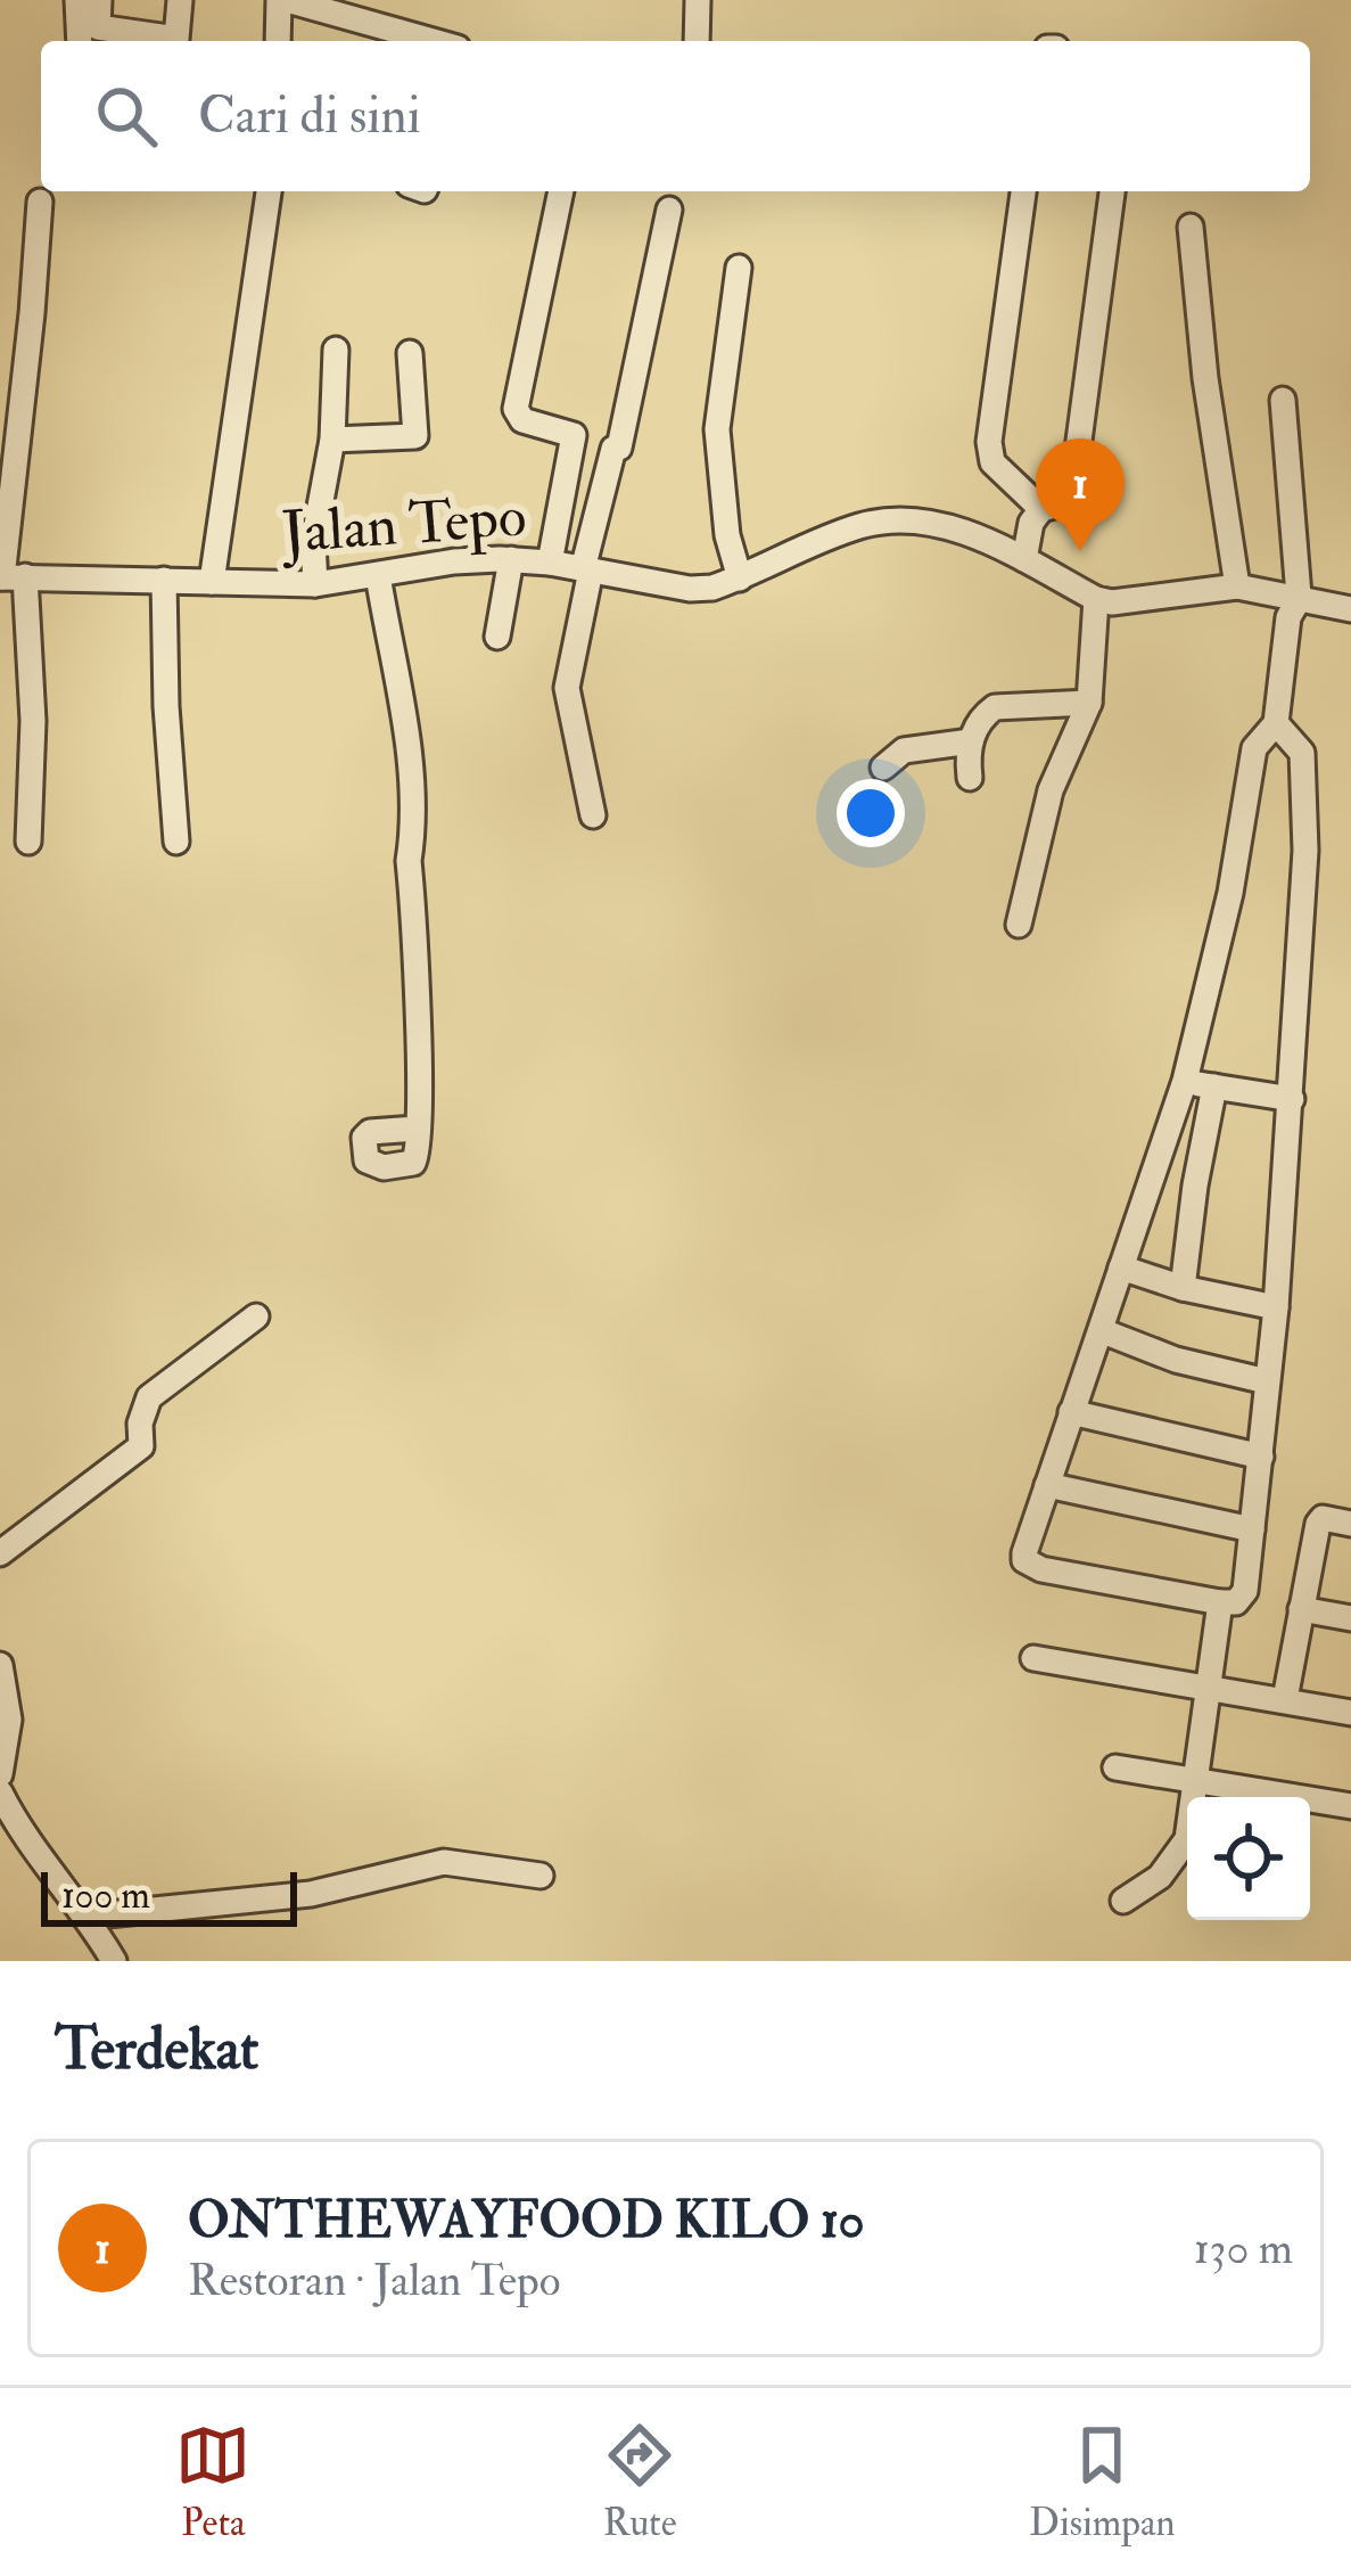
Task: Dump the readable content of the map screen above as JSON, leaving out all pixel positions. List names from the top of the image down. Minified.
{"streets":{"street":["Jalan Tepo"]},"scale_bar":"100 m","page":{"search":"Cari di sini","pins":"1","scale":"100 m","heading":"Terdekat","list":[{"mark":"1","name":"ONTHEWAYFOOD KILO 10","note":"Restoran · Jalan Tepo","value":"130 m"}],"nav":["Peta","Rute","Disimpan"]}}
